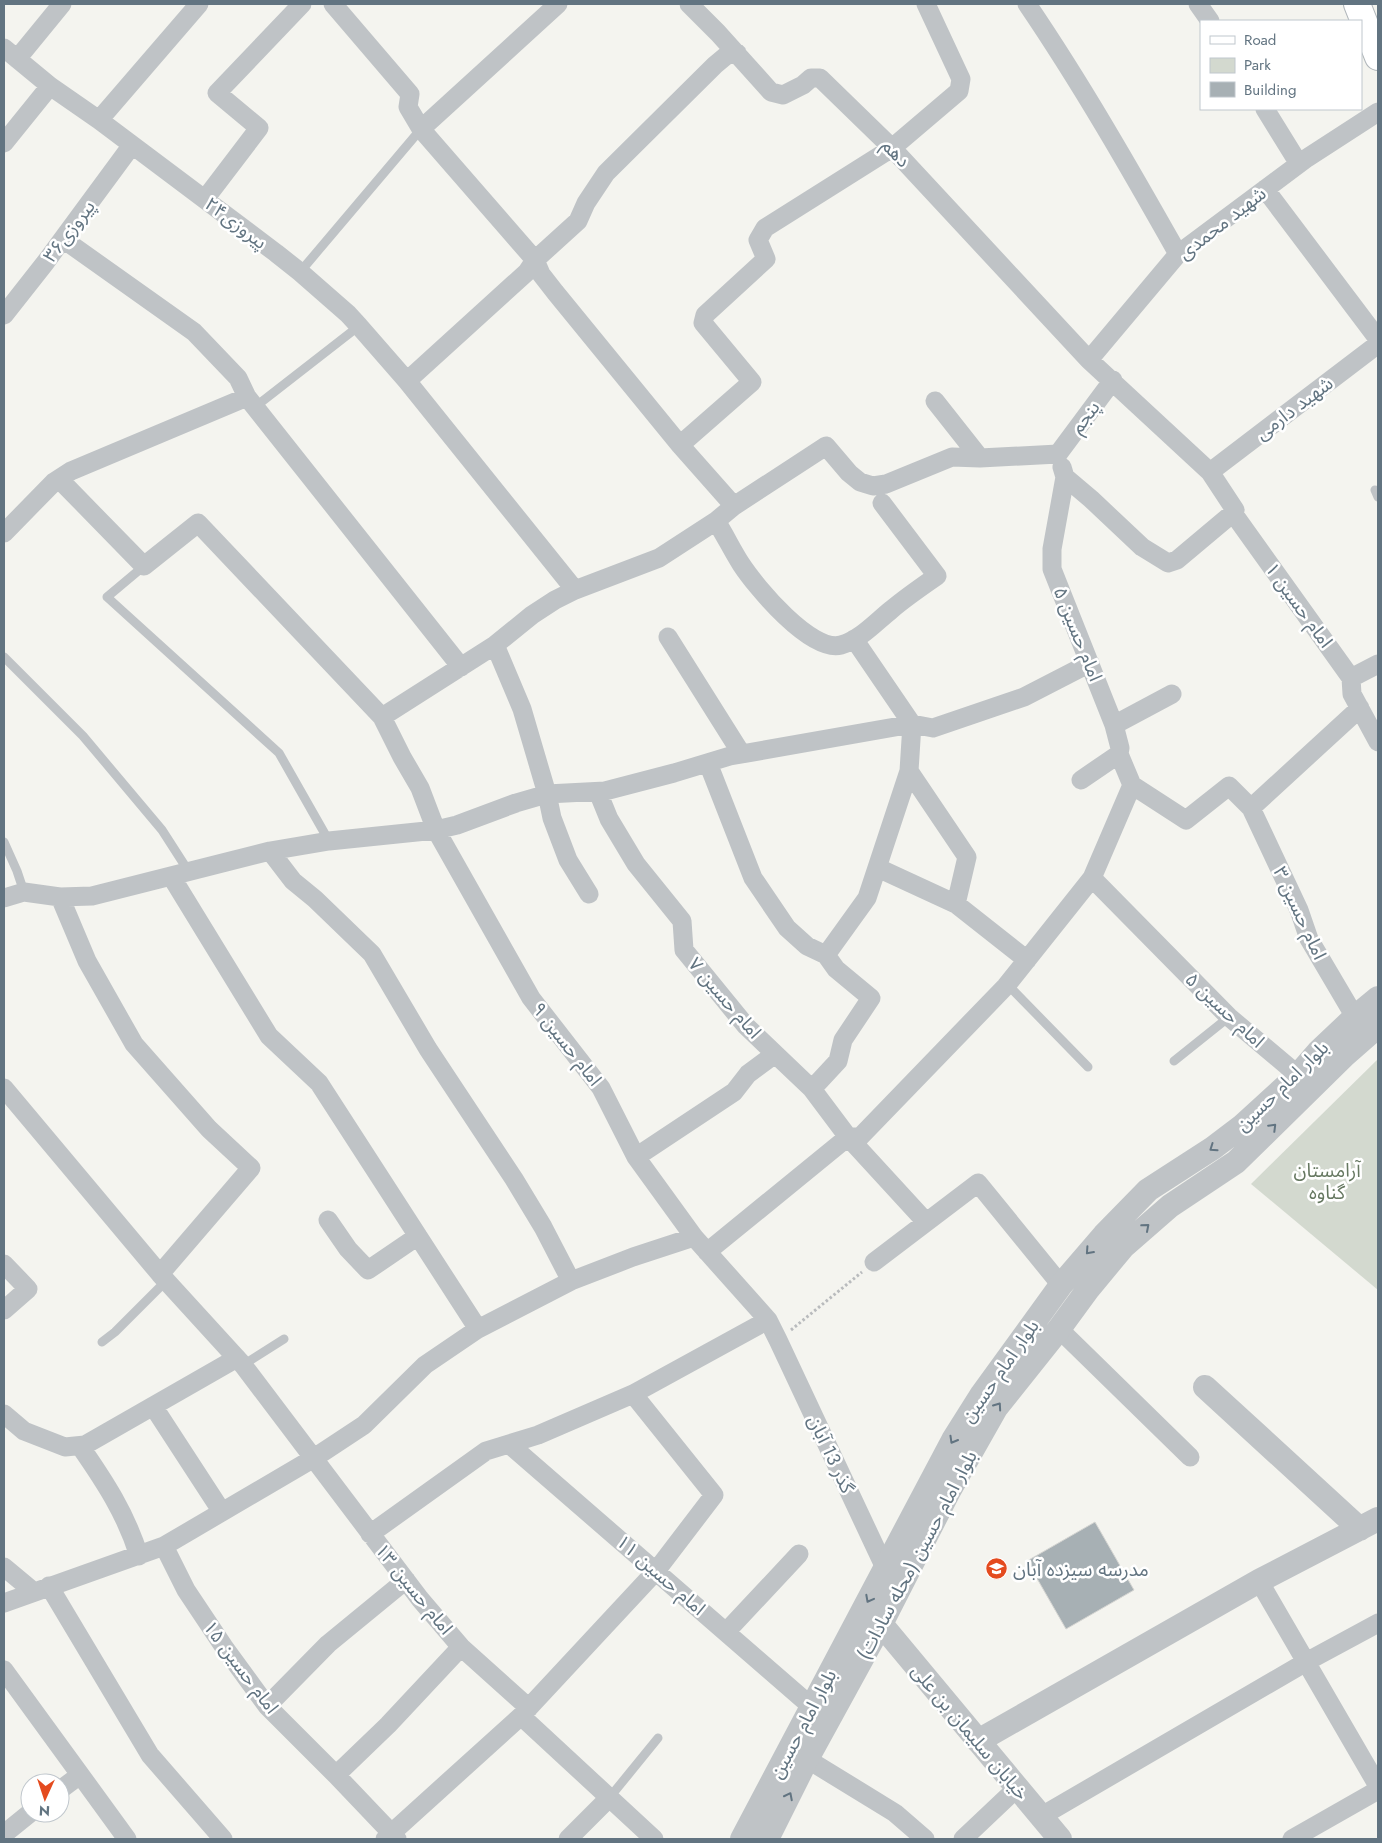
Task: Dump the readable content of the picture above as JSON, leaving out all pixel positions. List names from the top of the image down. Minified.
{"streets":{"street":["دهم","پیروزی۲۴","شهید محمدی","پیروزی۳۶","شهید دارمی","پنجم","امام حسین ۱","امام حسین ۵","امام حسین ۳","امام حسین ۷","امام حسین ۹","بلوار امام حسین","گذر 13 آبان","بلوار امام حسین (محله سادات)","امام حسین ۱۱","امام حسین ۱۳","امام حسین ۱۵","خیابان سلیمان بن علی"]},"crossings":[["دهم","شهید محمدی"],["دهم","پنجم"],["دهم","امام حسین ۱"],["پیروزی۲۴","پیروزی۳۶"],["شهید دارمی","امام حسین ۱"],["پنجم","امام حسین ۱"],["امام حسین ۵","امام حسین ۳"],["امام حسین ۵","بلوار امام حسین"],["امام حسین ۳","بلوار امام حسین"],["امام حسین ۹","گذر 13 آبان"],["بلوار امام حسین","گذر 13 آبان"],["بلوار امام حسین","امام حسین ۱۱"],["بلوار امام حسین (محله سادات)","خیابان سلیمان بن علی"]],"one_way":["بلوار امام حسین (محله سادات)"],"parks":["آرامستان گناوه"],"places":{"school or university":["مدرسه سیزده آبان"]},"legend":["Road","Park","Building"],"north":"bottom"}
